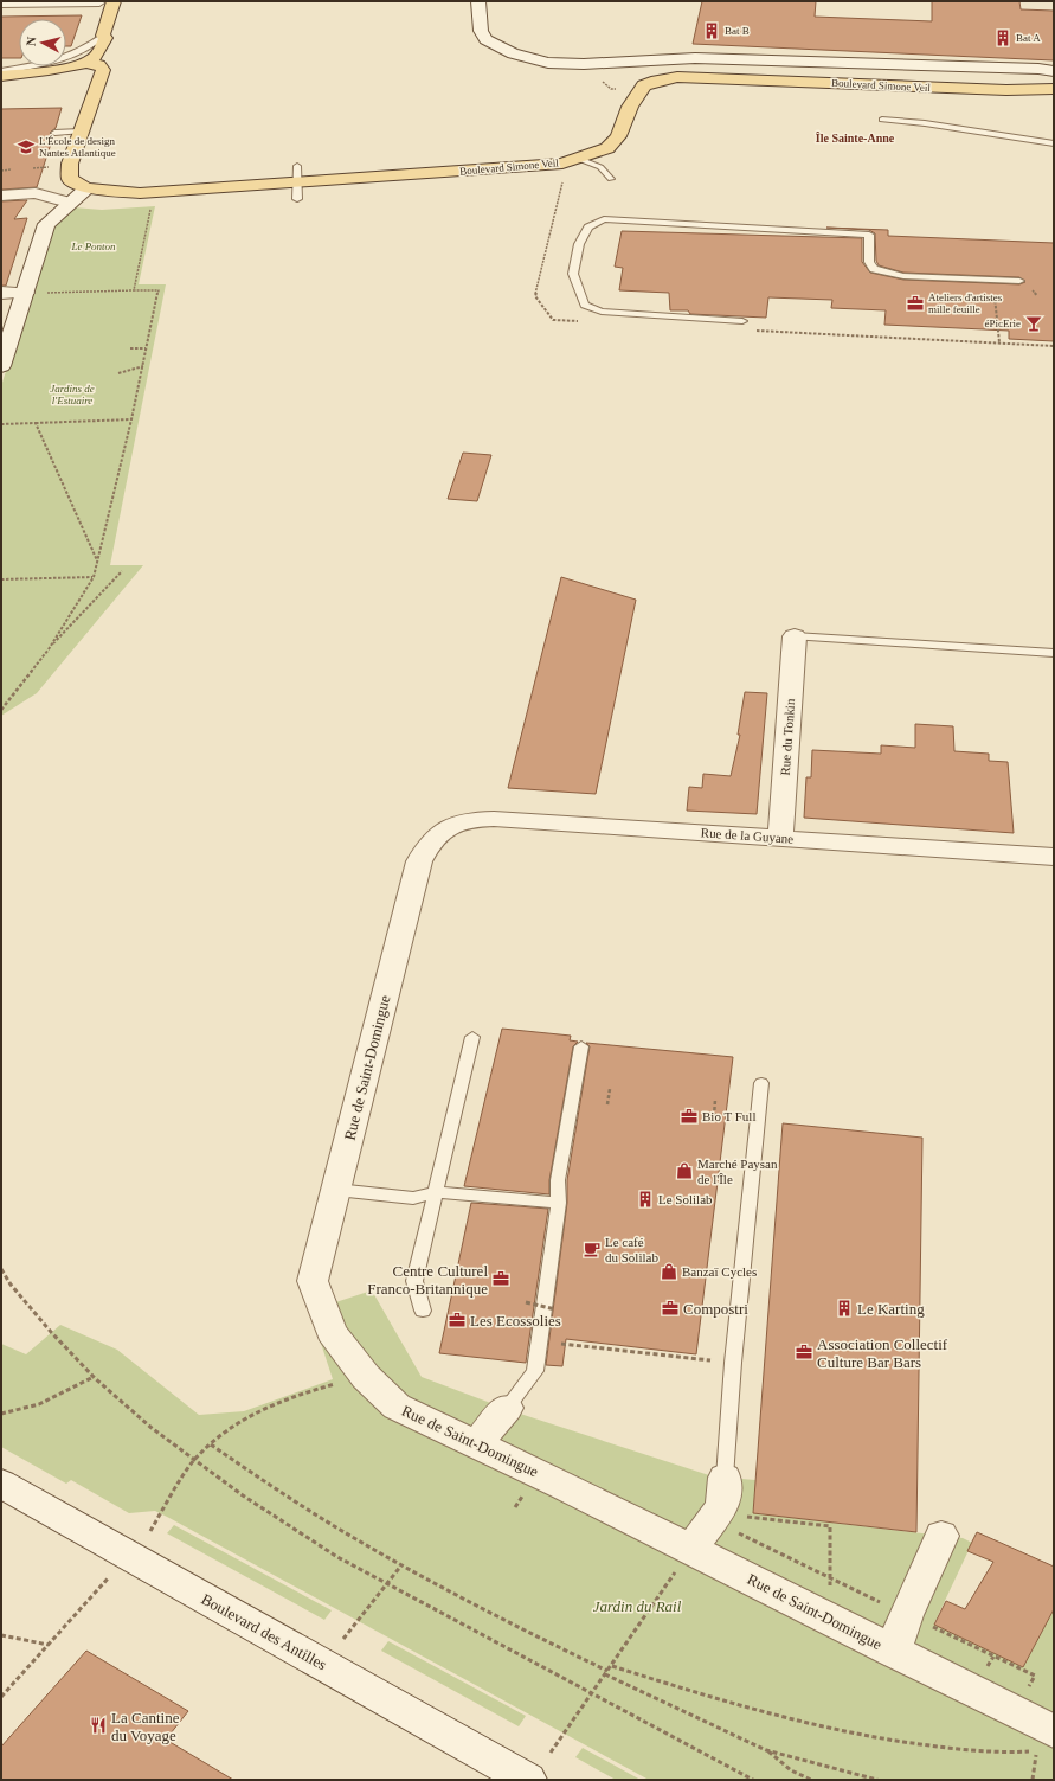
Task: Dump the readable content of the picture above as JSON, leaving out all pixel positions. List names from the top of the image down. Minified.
{"streets":{"main road":["Boulevard Simone Veil"],"street":["Rue du Tonkin","Rue de la Guyane","Rue de Saint-Domingue","Boulevard des Antilles"]},"crossings":[["Rue du Tonkin","Rue de la Guyane"],["Rue de la Guyane","Rue de Saint-Domingue"]],"districts":["Île Sainte-Anne"],"parks":["Le Ponton","Jardins de l'Estuaire","Jardin du Rail"],"places":{"building":["Bat B","Bat A","Le Solilab","Le Karting"],"school or university":["L'École de design Nantes Atlantique"],"office":["Ateliers d'artistes mille feuille","Bio T Full","Centre Culturel Franco-Britannique","Compostri","Les Ecossolies","Association Collectif Culture Bar Bars"],"bar":["éPicErie"],"shop":["Marché Paysan de l'Île","Banzaï Cycles"],"cafe":["Le café du Solilab"],"restaurant":["La Cantine du Voyage"]},"north":"left"}
